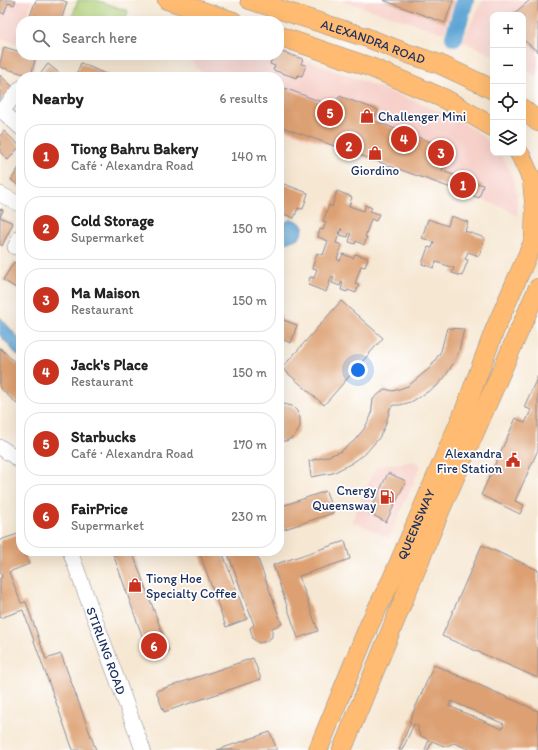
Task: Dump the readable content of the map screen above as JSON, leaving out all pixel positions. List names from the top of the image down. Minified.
{"streets":{"main road":["ALEXANDRA ROAD","QUEENSWAY"],"street":["STIRLING ROAD"]},"places":{"shop":["Challenger Mini","Giordino","Tiong Hoe Specialty Coffee"],"public building":["Alexandra Fire Station"],"fuel station":["Cnergy Queensway"]},"page":{"map_buttons":["+","−"],"search":"Search here","heading":["Nearby","6 results"],"pins":["5","4","2","3","1","6"],"list":[{"mark":"1","name":"Tiong Bahru Bakery","note":"Café · Alexandra Road","value":"140 m"},{"mark":"2","name":"Cold Storage","note":"Supermarket","value":"150 m"},{"mark":"3","name":"Ma Maison","note":"Restaurant","value":"150 m"},{"mark":"4","name":"Jack's Place","note":"Restaurant","value":"150 m"},{"mark":"5","name":"Starbucks","note":"Café · Alexandra Road","value":"170 m"},{"mark":"6","name":"FairPrice","note":"Supermarket","value":"230 m"}]}}
